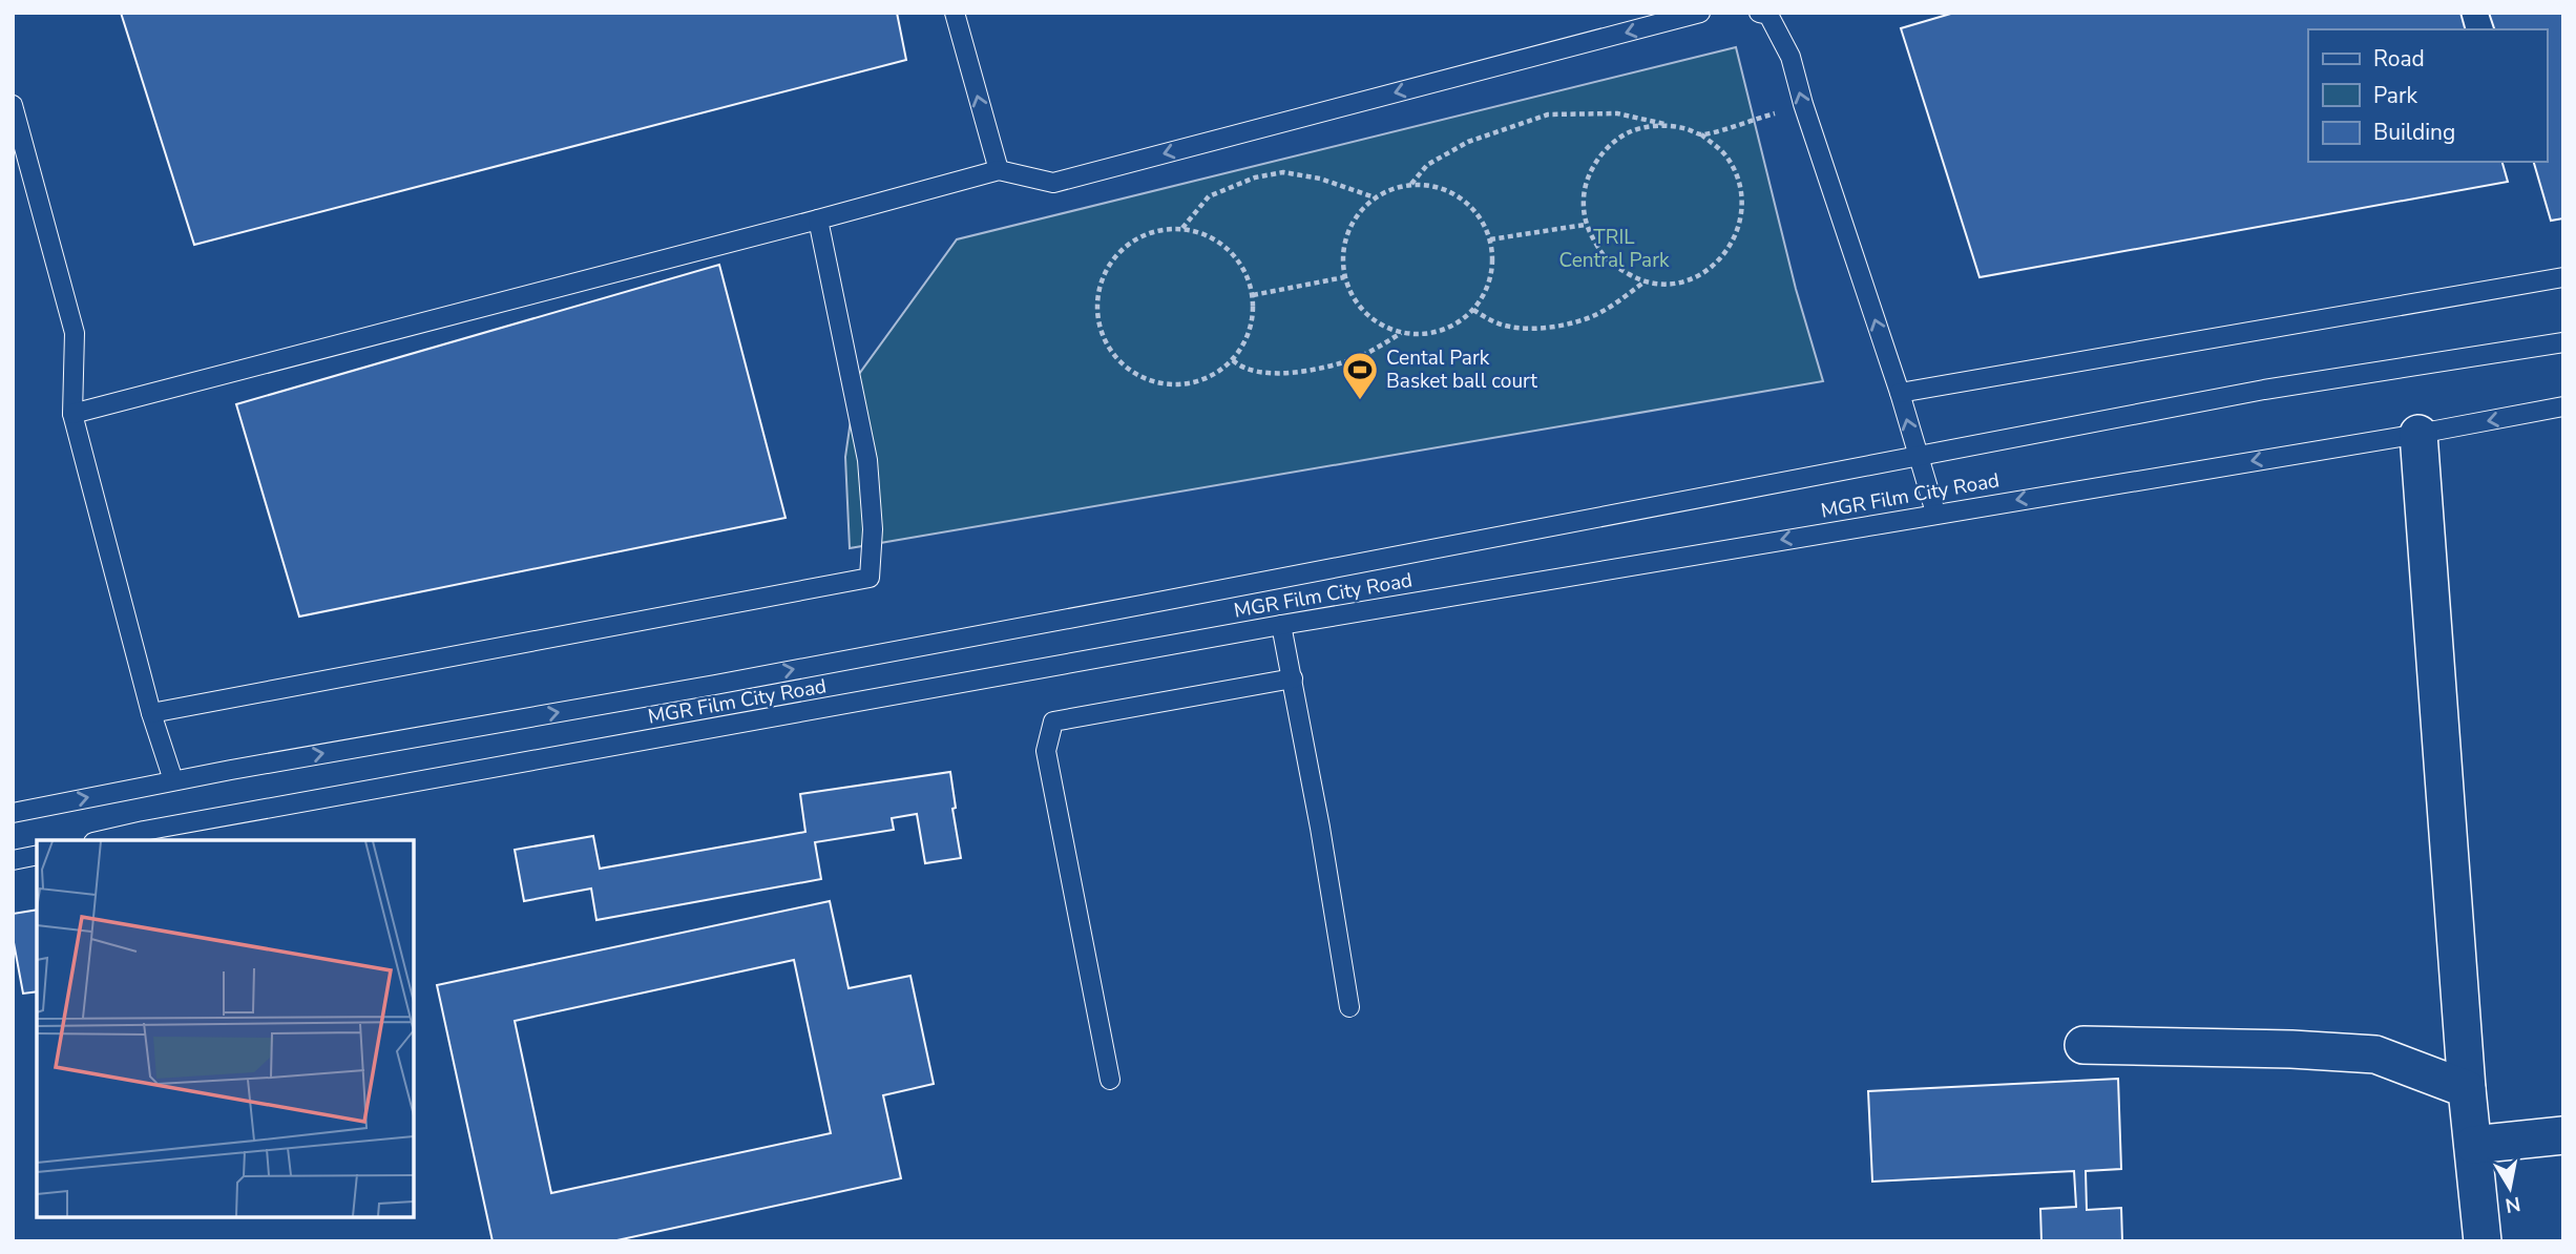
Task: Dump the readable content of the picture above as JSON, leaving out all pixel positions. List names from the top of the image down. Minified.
{"streets":{"lane":["MGR Film City Road"]},"parks":["TRIL Central Park"],"places":{"sports":["Cental Park Basket ball court"]},"legend":["Road","Park","Building"],"north":"bottom"}
